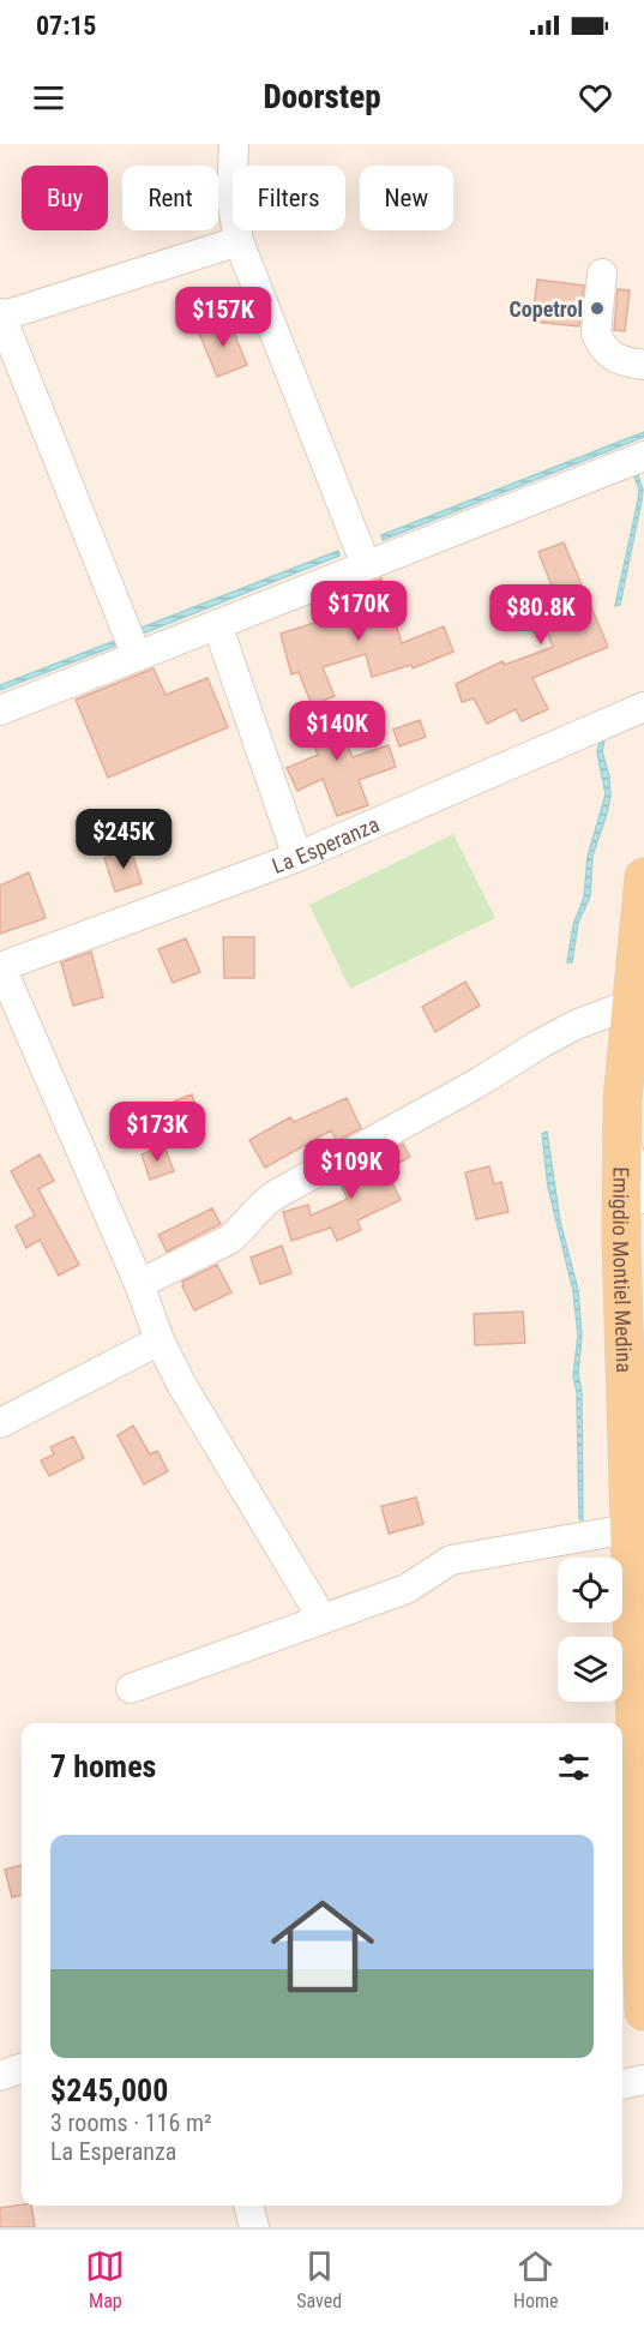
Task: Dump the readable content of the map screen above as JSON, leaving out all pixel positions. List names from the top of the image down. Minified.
{"streets":{"main road":["Emigdio Montiel Medina"],"street":["La Esperanza"]},"places":["Copetrol"],"page":{"status":"07:15","header":"Doorstep","chip":["Buy","Rent","Filters","New"],"price":["$157K","$170K","$80.8K","$140K","$245K","$173K","$109K"],"heading":"7 homes","list":[{"name":"$245,000","note":"3 rooms · 116 m² · La Esperanza"}],"tabs":["Map","Saved","Home"]}}
